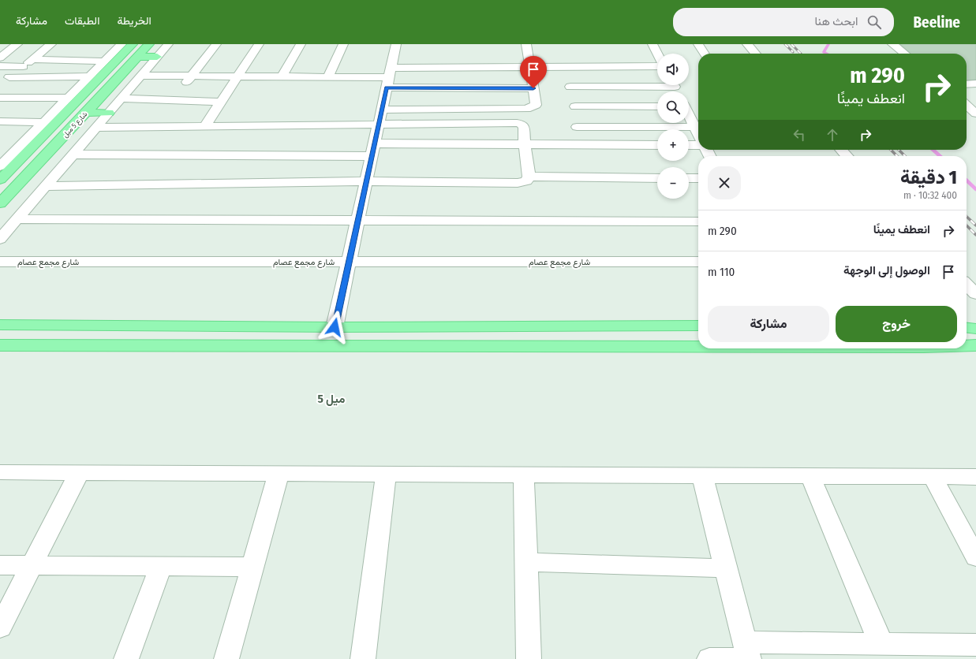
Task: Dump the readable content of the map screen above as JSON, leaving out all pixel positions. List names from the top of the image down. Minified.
{"streets":{"main road":["شارع 5 ميل"],"street":["شارع مجمع عصام"]},"districts":["5 ميل"],"page":{"header":"Beeline","search":"ابحث هنا","nav":["الخريطة","الطبقات","مشاركة"],"map_buttons":["+","−"],"turn":["290 m","انعطف يمينًا"],"heading":["1 دقيقة","400 m · 10:32"],"list":[{"name":"انعطف يمينًا","value":"290 m"},{"name":"الوصول إلى الوجهة","value":"110 m"}],"buttons":["خروج","مشاركة"]}}
